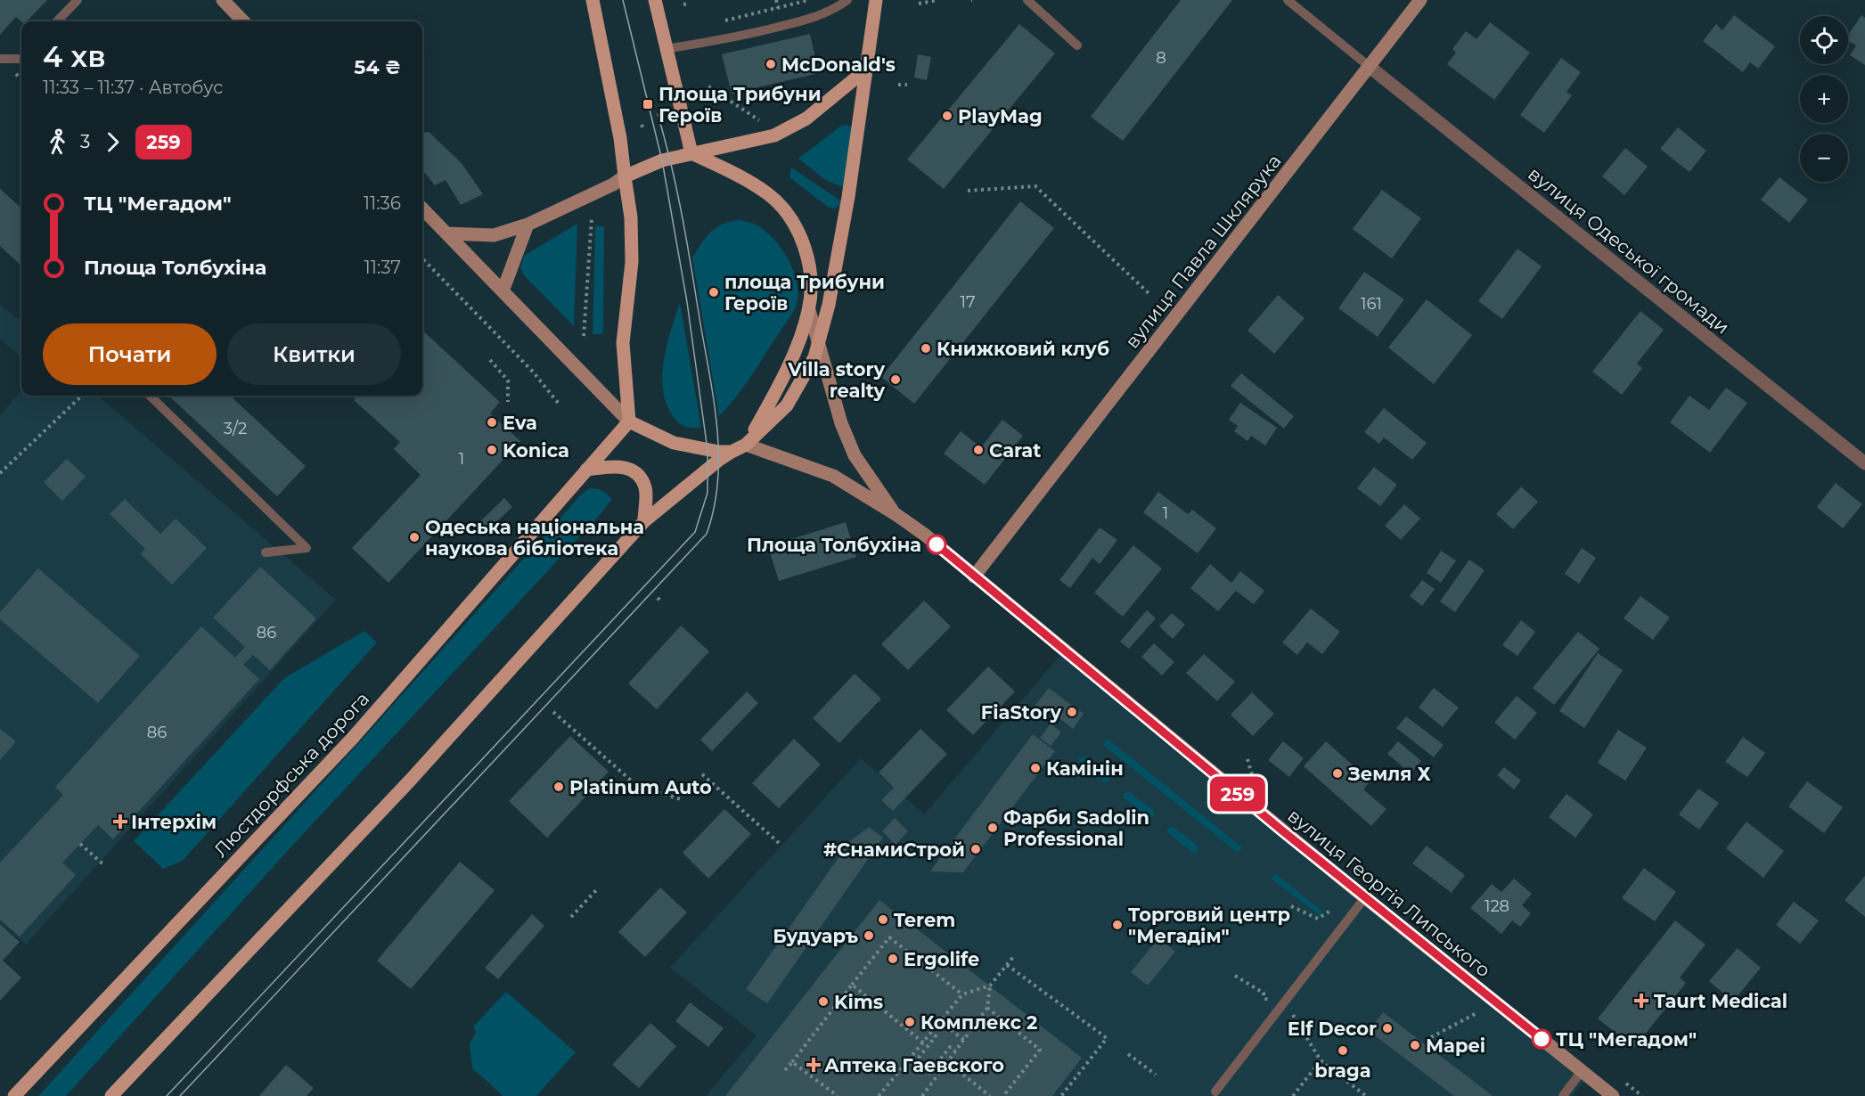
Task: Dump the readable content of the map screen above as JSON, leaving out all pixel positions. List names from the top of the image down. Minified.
{"streets":{"main road":["Люстдорфська дорога"],"street":["вулиця Одеської громади","вулиця Павла Шклярука","вулиця Георгія Липського"]},"crossings":[["вулиця Одеської громади","вулиця Павла Шклярука"],["вулиця Павла Шклярука","вулиця Георгія Липського"]],"places":{"other":["McDonald's","PlayMag","площа Трибуни Героїв","Книжковий клуб","Villa story realty","Eva","Konica","Carat","Одеська національна наукова бібліотека","Площа Толбухіна","FiaStory","Камінін","Земля Х","Platinum Auto","Фарби Sadolin Professional","#СнамиСтрой","Terem","Торговий центр \"Мегадім\"","Будуаръ","Ergolife","Kims","Комплекс 2","Elf Decor","ТЦ \"Мегадом\"","Mapei","braga"],"transit":["Площа Трибуни Героїв"],"health":["Інтерхім","Taurt Medical","Аптека Гаевского"]},"lines":["bus line 259"],"house_numbers":["8","17","161","3/2","1","1","86","86","128"],"page":{"on_map":"259","map_buttons":["+","−"],"heading":["4 хв","11:33 – 11:37 · Автобус","54 ₴"],"legs":["3","259"],"list":[{"name":"ТЦ \"Мегадом\"","value":"11:36"},{"name":"Площа Толбухіна","value":"11:37"}],"buttons":["Почати","Квитки"]}}
